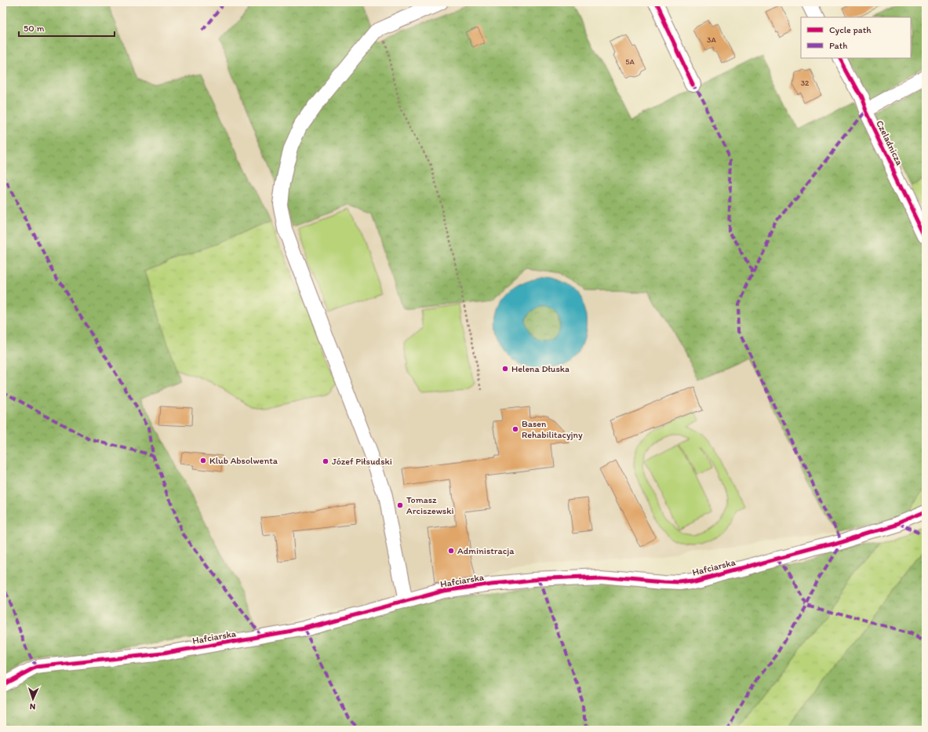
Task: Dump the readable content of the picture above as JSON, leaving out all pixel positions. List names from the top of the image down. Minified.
{"streets":{"street":["Czeladnicza","Hafciarska"]},"places":["Helena Dłuska","Basen Rehabilitacyjny","Klub Absolwenta","Józef Piłsudski","Tomasz Arciszewski","Administracja"],"house_numbers":["3A","5A","32"],"legend":["Cycle path","Path"],"scale_bar":"50 m","north":"bottom"}
